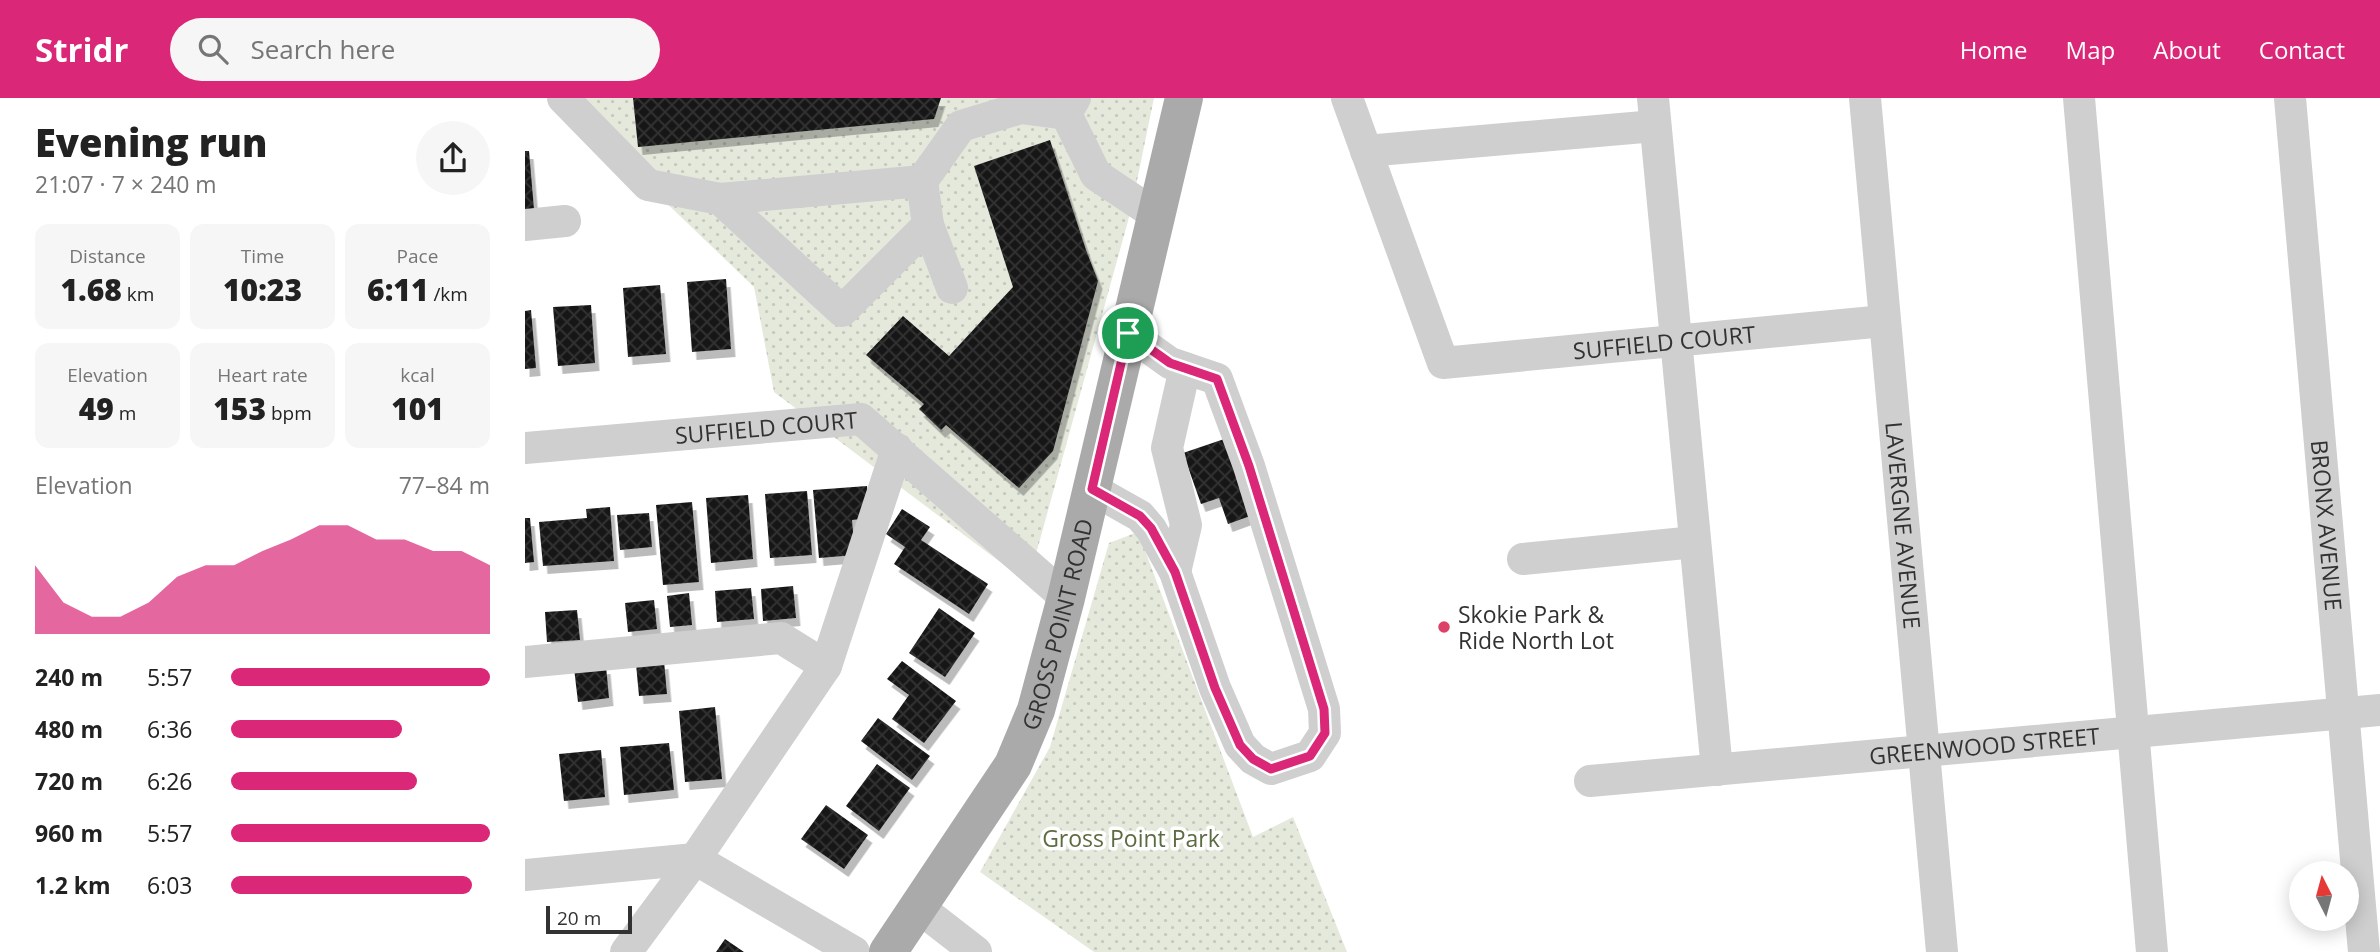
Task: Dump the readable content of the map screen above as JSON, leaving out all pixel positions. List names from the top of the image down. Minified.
{"streets":{"main road":["GROSS POINT ROAD"],"street":["SUFFIELD COURT","LAVERGNE AVENUE","BRONX AVENUE","GREENWOOD STREET"]},"crossings":[["SUFFIELD COURT","LAVERGNE AVENUE"],["SUFFIELD COURT","GROSS POINT ROAD"],["LAVERGNE AVENUE","GREENWOOD STREET"],["BRONX AVENUE","GREENWOOD STREET"]],"parks":["Gross Point Park"],"places":["Skokie Park & Ride North Lot"],"scale_bar":"20 m","north":"top","page":{"header":"Stridr","search":"Search here","nav":["Home","Map","About","Contact"],"heading":["Evening run","21:07 · 7 × 240 m"],"stats":[["Distance","1.68 km"],["Time","10:23"],["Pace","6:11 /km"],["Elevation","49 m"],["Heart rate","153 bpm"],["kcal","101"]],"chart":["Elevation","77–84 m"],"list":[{"name":"240 m","note":"5:57"},{"name":"480 m","note":"6:36"},{"name":"720 m","note":"6:26"},{"name":"960 m","note":"5:57"},{"name":"1.2 km","note":"6:03"}],"scale":"20 m"}}
